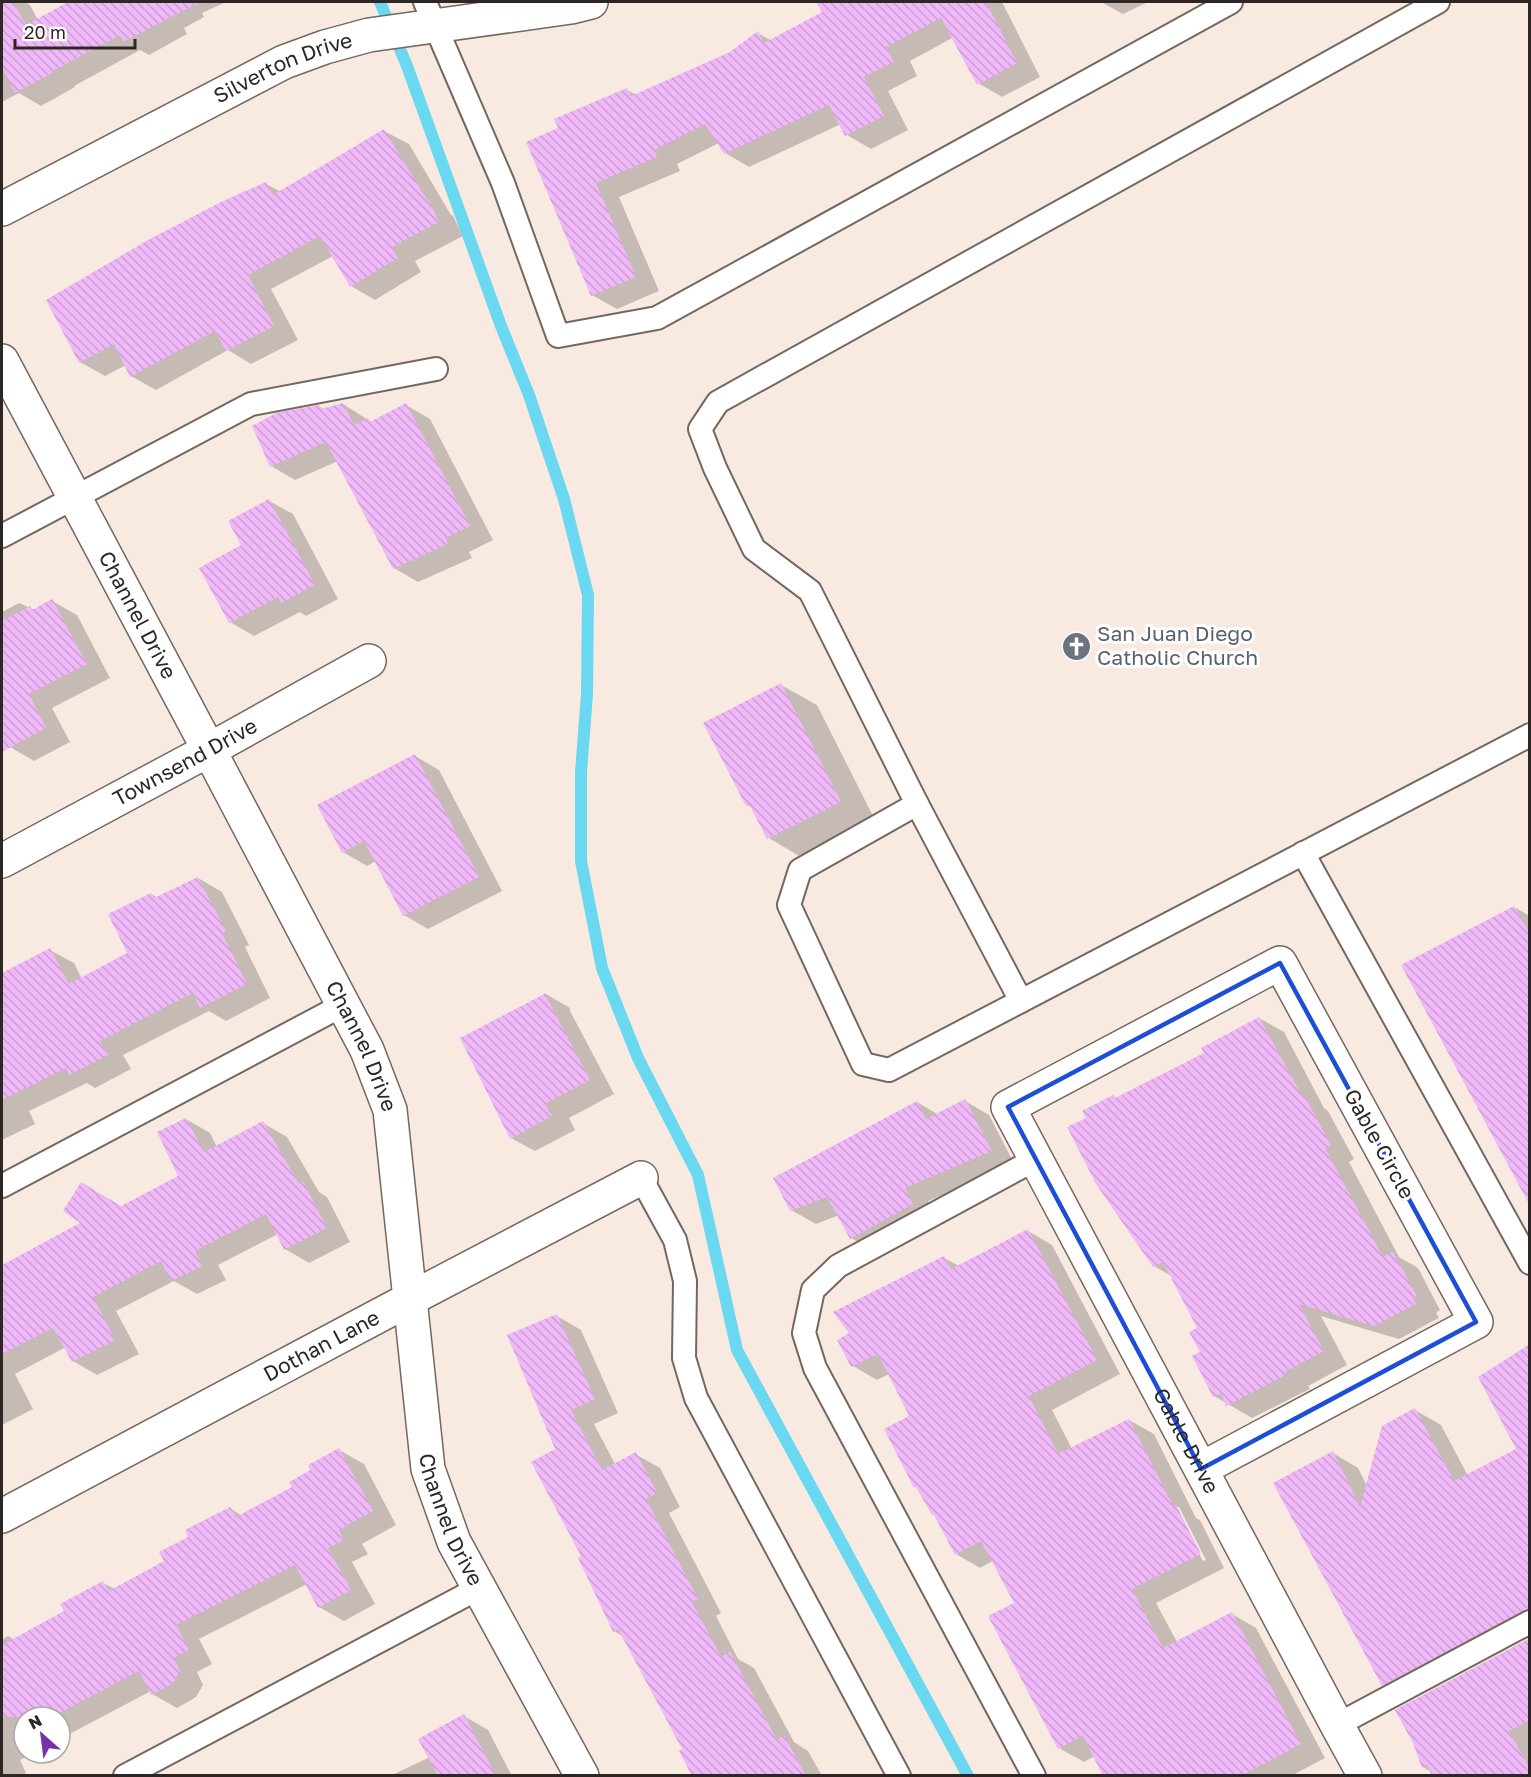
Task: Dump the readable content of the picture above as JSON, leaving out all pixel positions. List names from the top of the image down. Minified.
{"streets":{"street":["Silverton Drive","Channel Drive","Townsend Drive","Gable Circle","Dothan Lane","Gable Drive"]},"crossings":[["Channel Drive","Townsend Drive"],["Channel Drive","Dothan Lane"],["Gable Circle","Gable Drive"]],"places":{"church":["San Juan Diego Catholic Church"]},"scale_bar":"20 m","north":"top left"}
